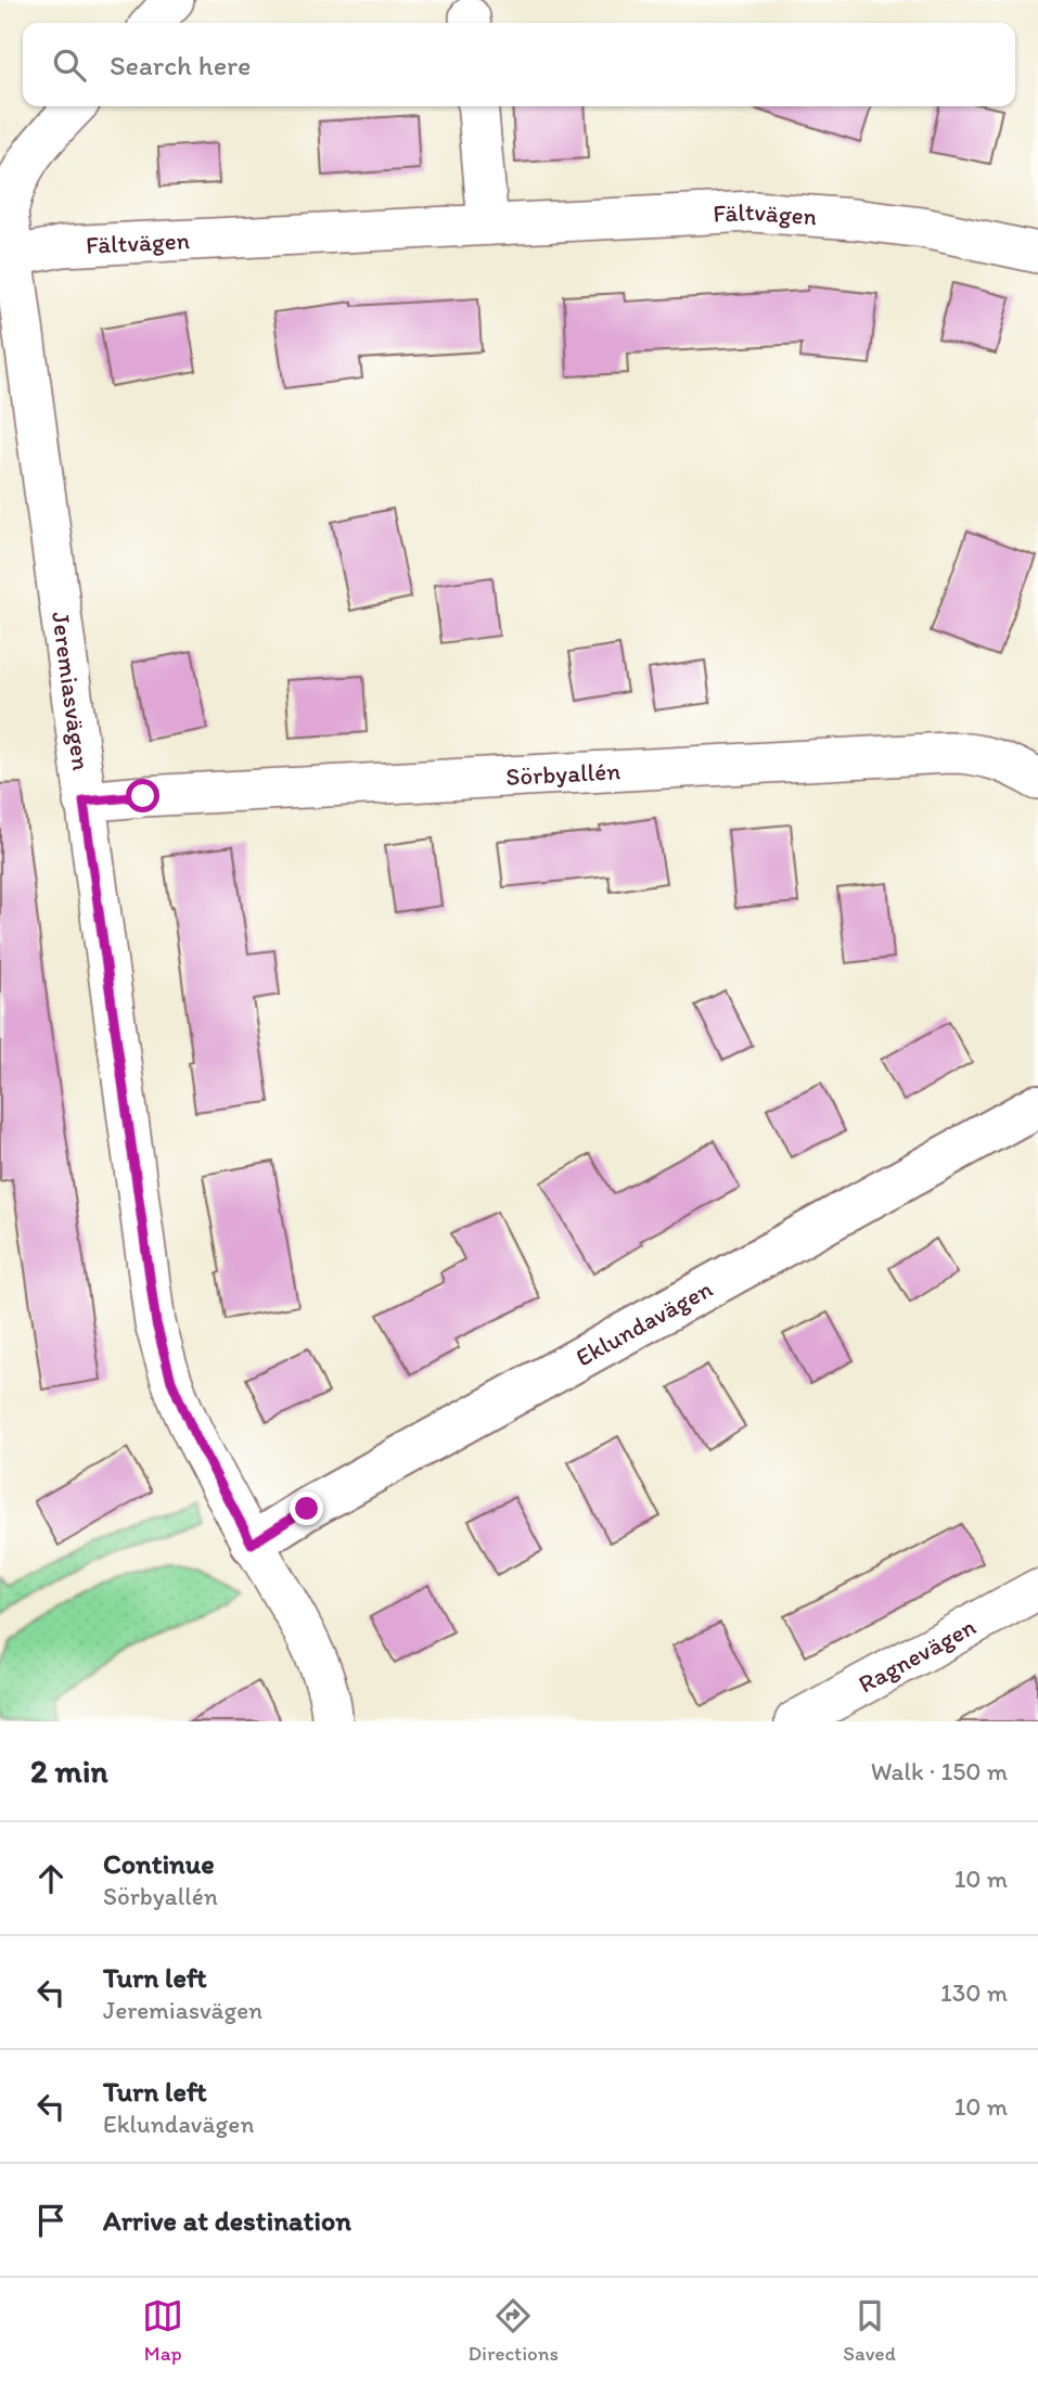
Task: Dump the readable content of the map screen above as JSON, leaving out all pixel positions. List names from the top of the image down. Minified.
{"streets":{"street":["Fältvägen","Jeremiasvägen","Sörbyallén","Eklundavägen","Ragnevägen"]},"crossings":[["Fältvägen","Jeremiasvägen"],["Jeremiasvägen","Sörbyallén"],["Jeremiasvägen","Eklundavägen"]],"page":{"search":"Search here","heading":["2 min","Walk · 150 m"],"list":[["Continue","Sörbyallén","10 m"],["Turn left","Jeremiasvägen","130 m"],["Turn left","Eklundavägen","10 m"],"Arrive at destination"],"nav":["Map","Directions","Saved"]}}
